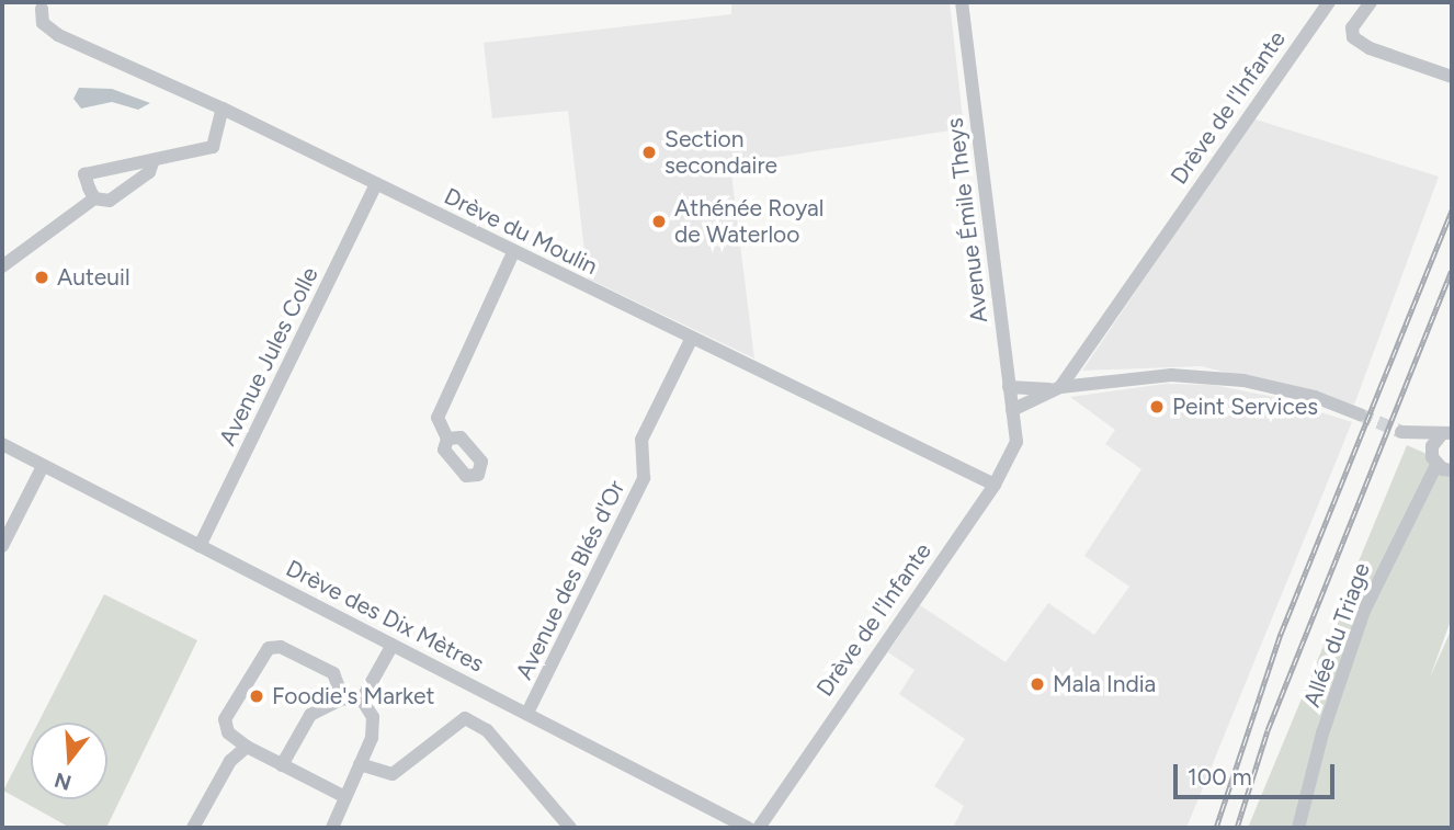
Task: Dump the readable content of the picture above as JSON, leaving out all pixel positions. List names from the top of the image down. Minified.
{"streets":{"street":["Drève de l'Infante","Avenue Émile Theys","Drève du Moulin","Avenue Jules Colle","Avenue des Blés d'Or","Drève des Dix Mètres","Allée du Triage"]},"crossings":[["Drève de l'Infante","Avenue Émile Theys"],["Drève de l'Infante","Drève du Moulin"],["Drève du Moulin","Avenue Jules Colle"],["Drève du Moulin","Avenue des Blés d'Or"],["Avenue Jules Colle","Drève des Dix Mètres"],["Avenue des Blés d'Or","Drève des Dix Mètres"]],"places":["Section secondaire","Athénée Royal de Waterloo","Auteuil","Peint Services","Mala India","Foodie's Market"],"scale_bar":"100 m","north":"bottom"}
